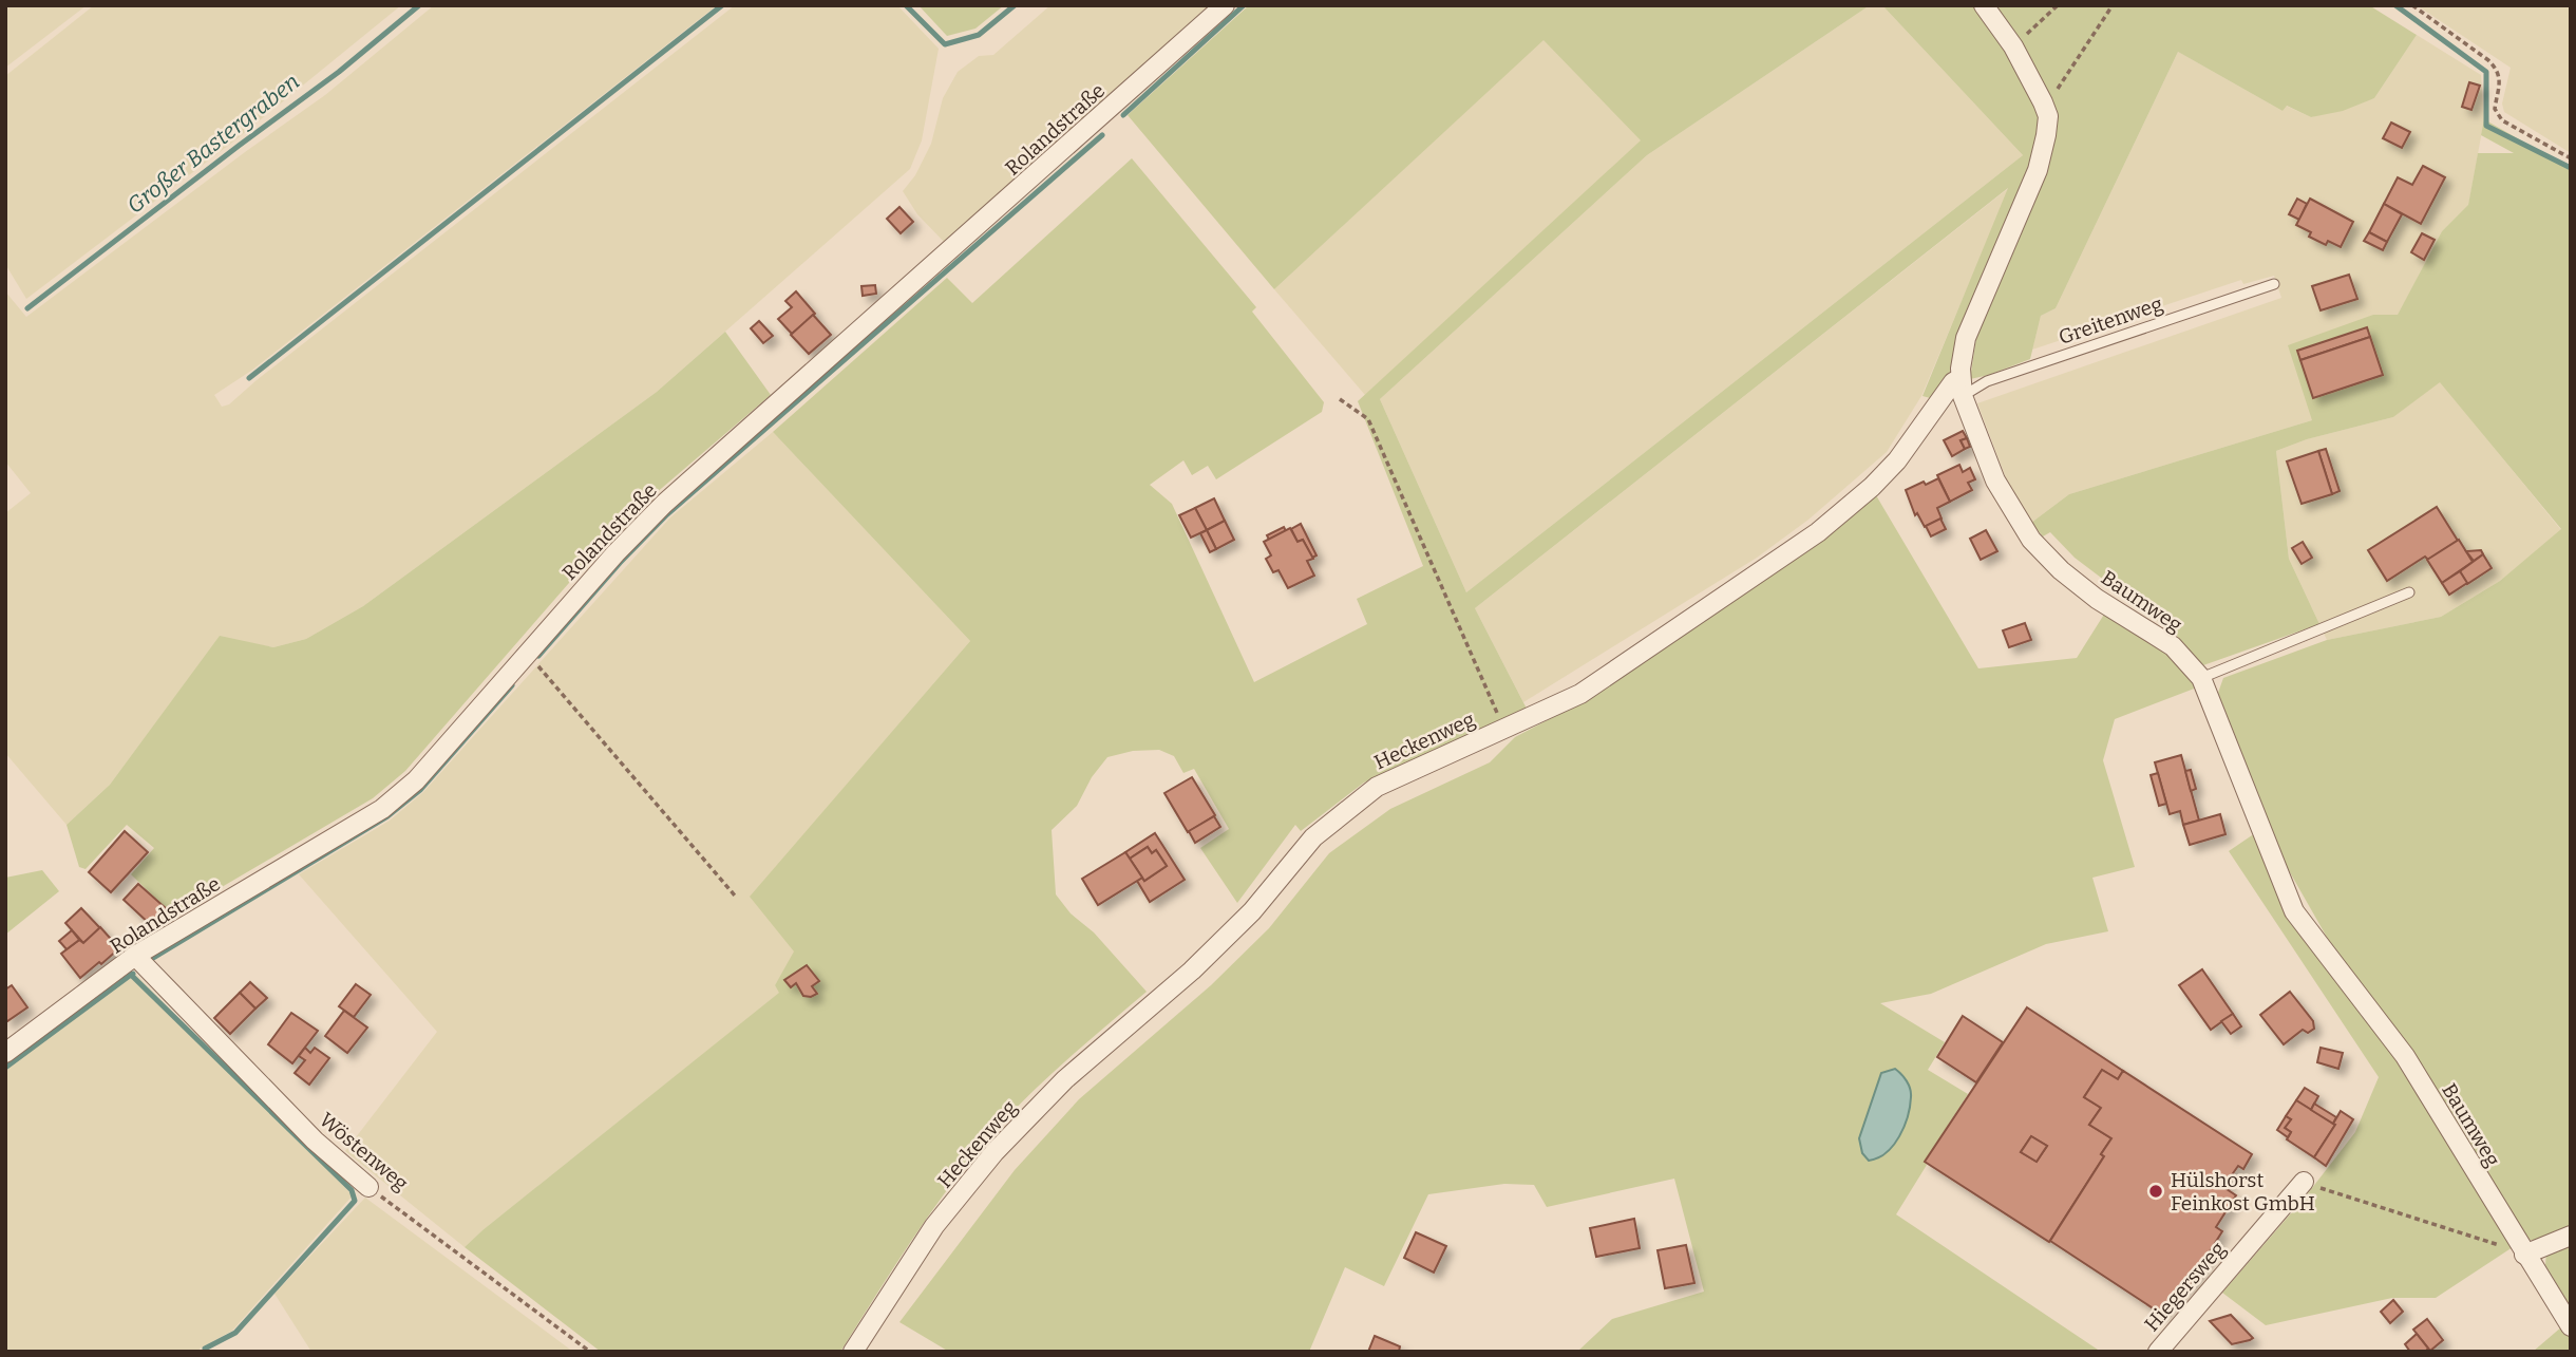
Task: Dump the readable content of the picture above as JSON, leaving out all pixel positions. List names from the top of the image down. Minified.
{"streets":{"street":["Rolandstraße","Baumweg","Heckenweg","Wöstenweg","Hiegersweg"],"lane":["Greitenweg"]},"crossings":[["Rolandstraße","Wöstenweg"],["Greitenweg","Baumweg"],["Greitenweg","Heckenweg"],["Baumweg","Heckenweg"]],"water":["Großer Bastergraben"],"places":["Hülshorst Feinkost GmbH"]}
